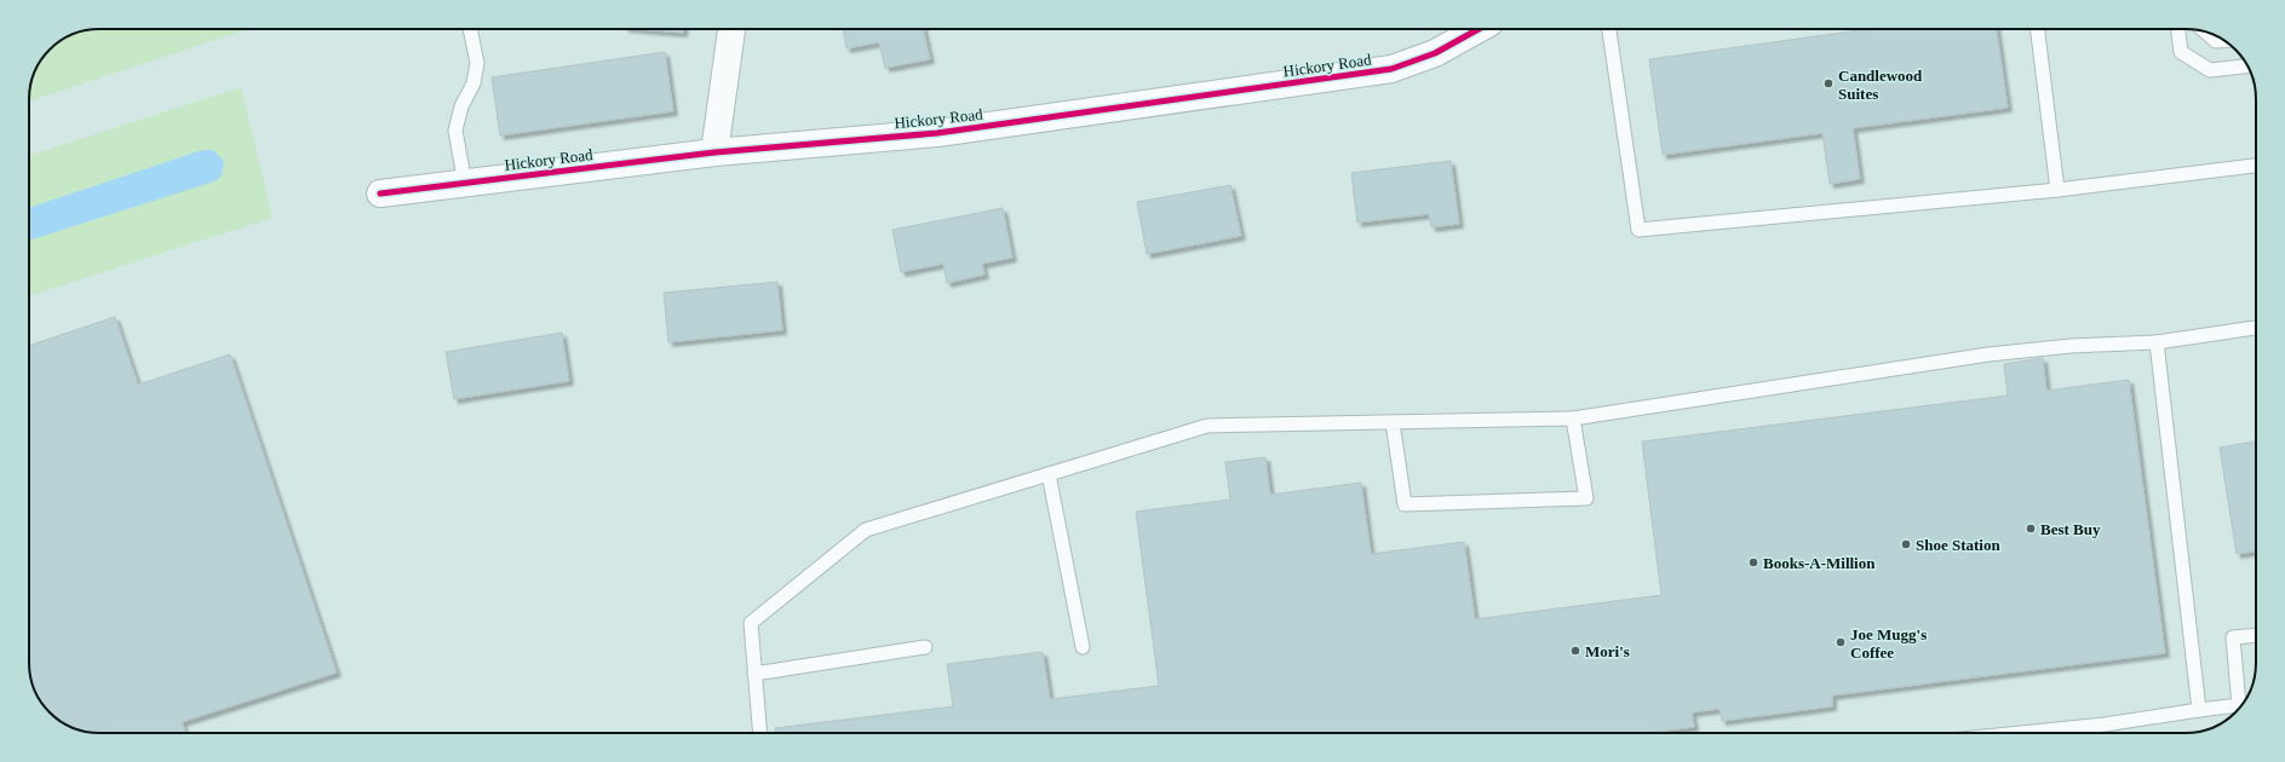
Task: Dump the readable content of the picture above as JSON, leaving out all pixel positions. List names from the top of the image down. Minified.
{"streets":{"street":["Hickory Road"]},"places":["Candlewood Suites","Best Buy","Shoe Station","Books-A-Million","Joe Mugg's Coffee","Mori's"]}
